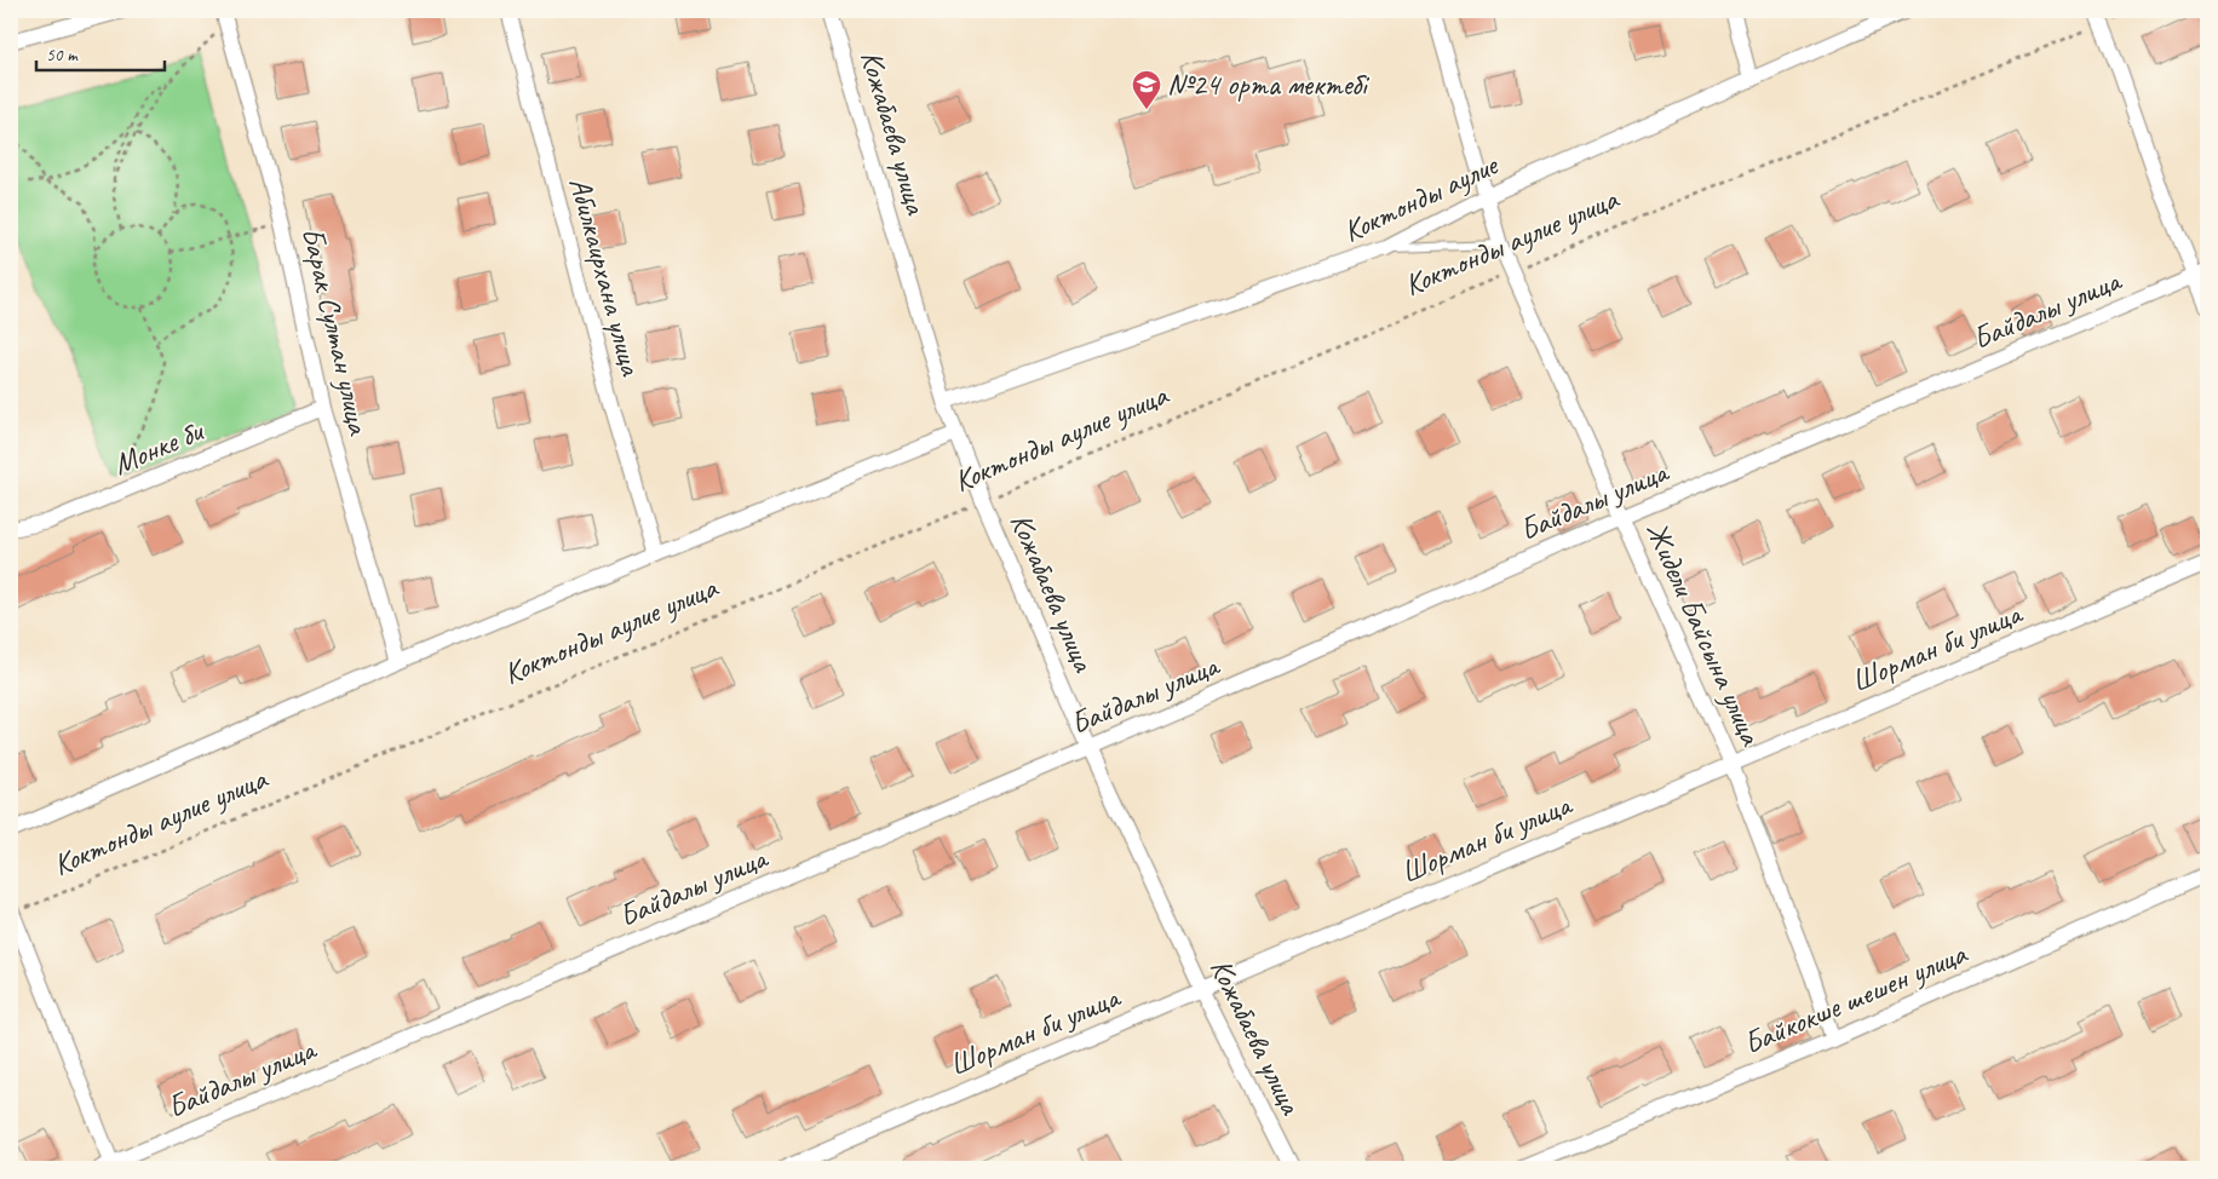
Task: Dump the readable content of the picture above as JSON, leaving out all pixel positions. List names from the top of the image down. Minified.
{"streets":{"street":["Кожабаева улица","Коктонды аулие","Коктонды аулие улица","Абилкаирхана улица","Байдалы улица","Барак Султан улица","Монке би","Жидели Байсына улица","Шорман би улица","Байкокше шешен улица"]},"crossings":[["Кожабаева улица","Коктонды аулие"],["Кожабаева улица","Коктонды аулие улица"],["Кожабаева улица","Байдалы улица"],["Кожабаева улица","Шорман би улица"],["Коктонды аулие","Жидели Байсына улица"],["Коктонды аулие улица","Абилкаирхана улица"],["Коктонды аулие улица","Барак Султан улица"],["Коктонды аулие улица","Жидели Байсына улица"],["Байдалы улица","Жидели Байсына улица"],["Барак Султан улица","Монке би"],["Жидели Байсына улица","Шорман би улица"],["Жидели Байсына улица","Байкокше шешен улица"]],"places":{"school or university":["№24 орта мектебі"]},"scale_bar":"50 m"}
